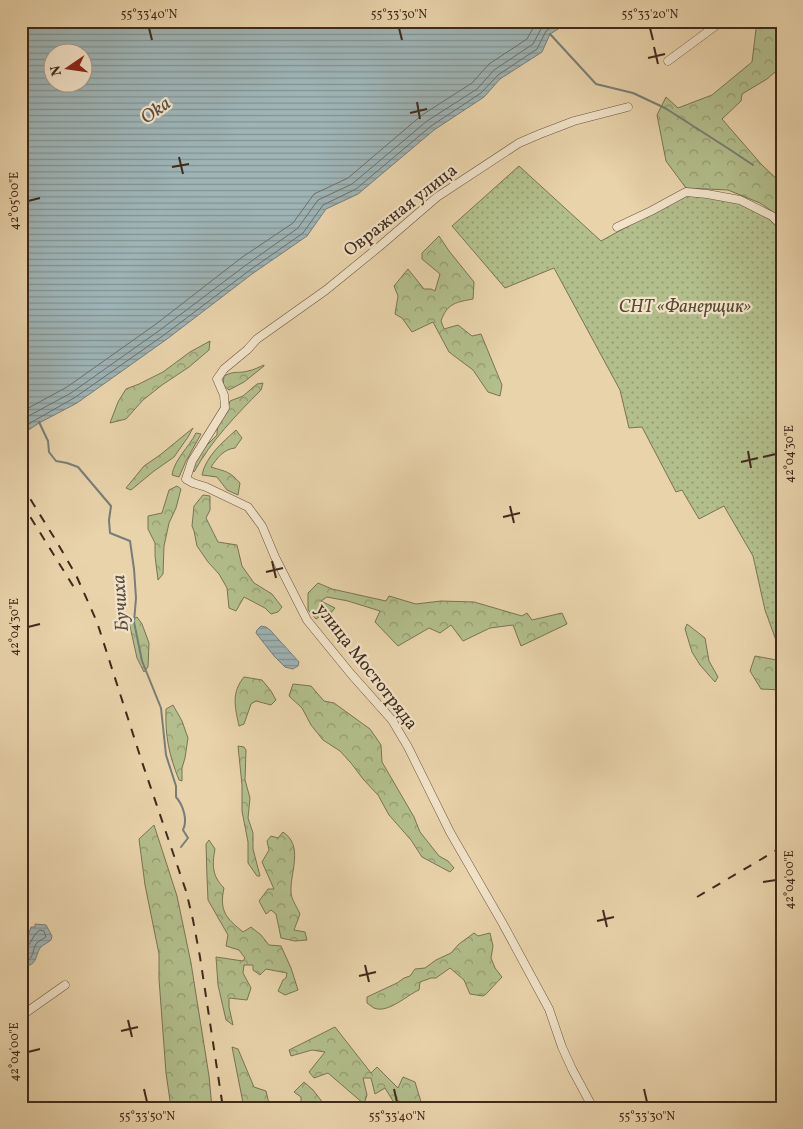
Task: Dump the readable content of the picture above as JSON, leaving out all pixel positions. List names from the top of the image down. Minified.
{"streets":{"street":["Овражная улица","улица Мостотряда"]},"crossings":[["Овражная улица","улица Мостотряда"]],"water":["Oka","Бучиха"],"parks":["СНТ «Фанерщик»"],"north":"left","coordinates":["55°33'40\"N","55°33'30\"N","55°33'20\"N","42°05'00\"E","42°04'30\"E","42°04'00\"E","55°33'50\"N"]}
